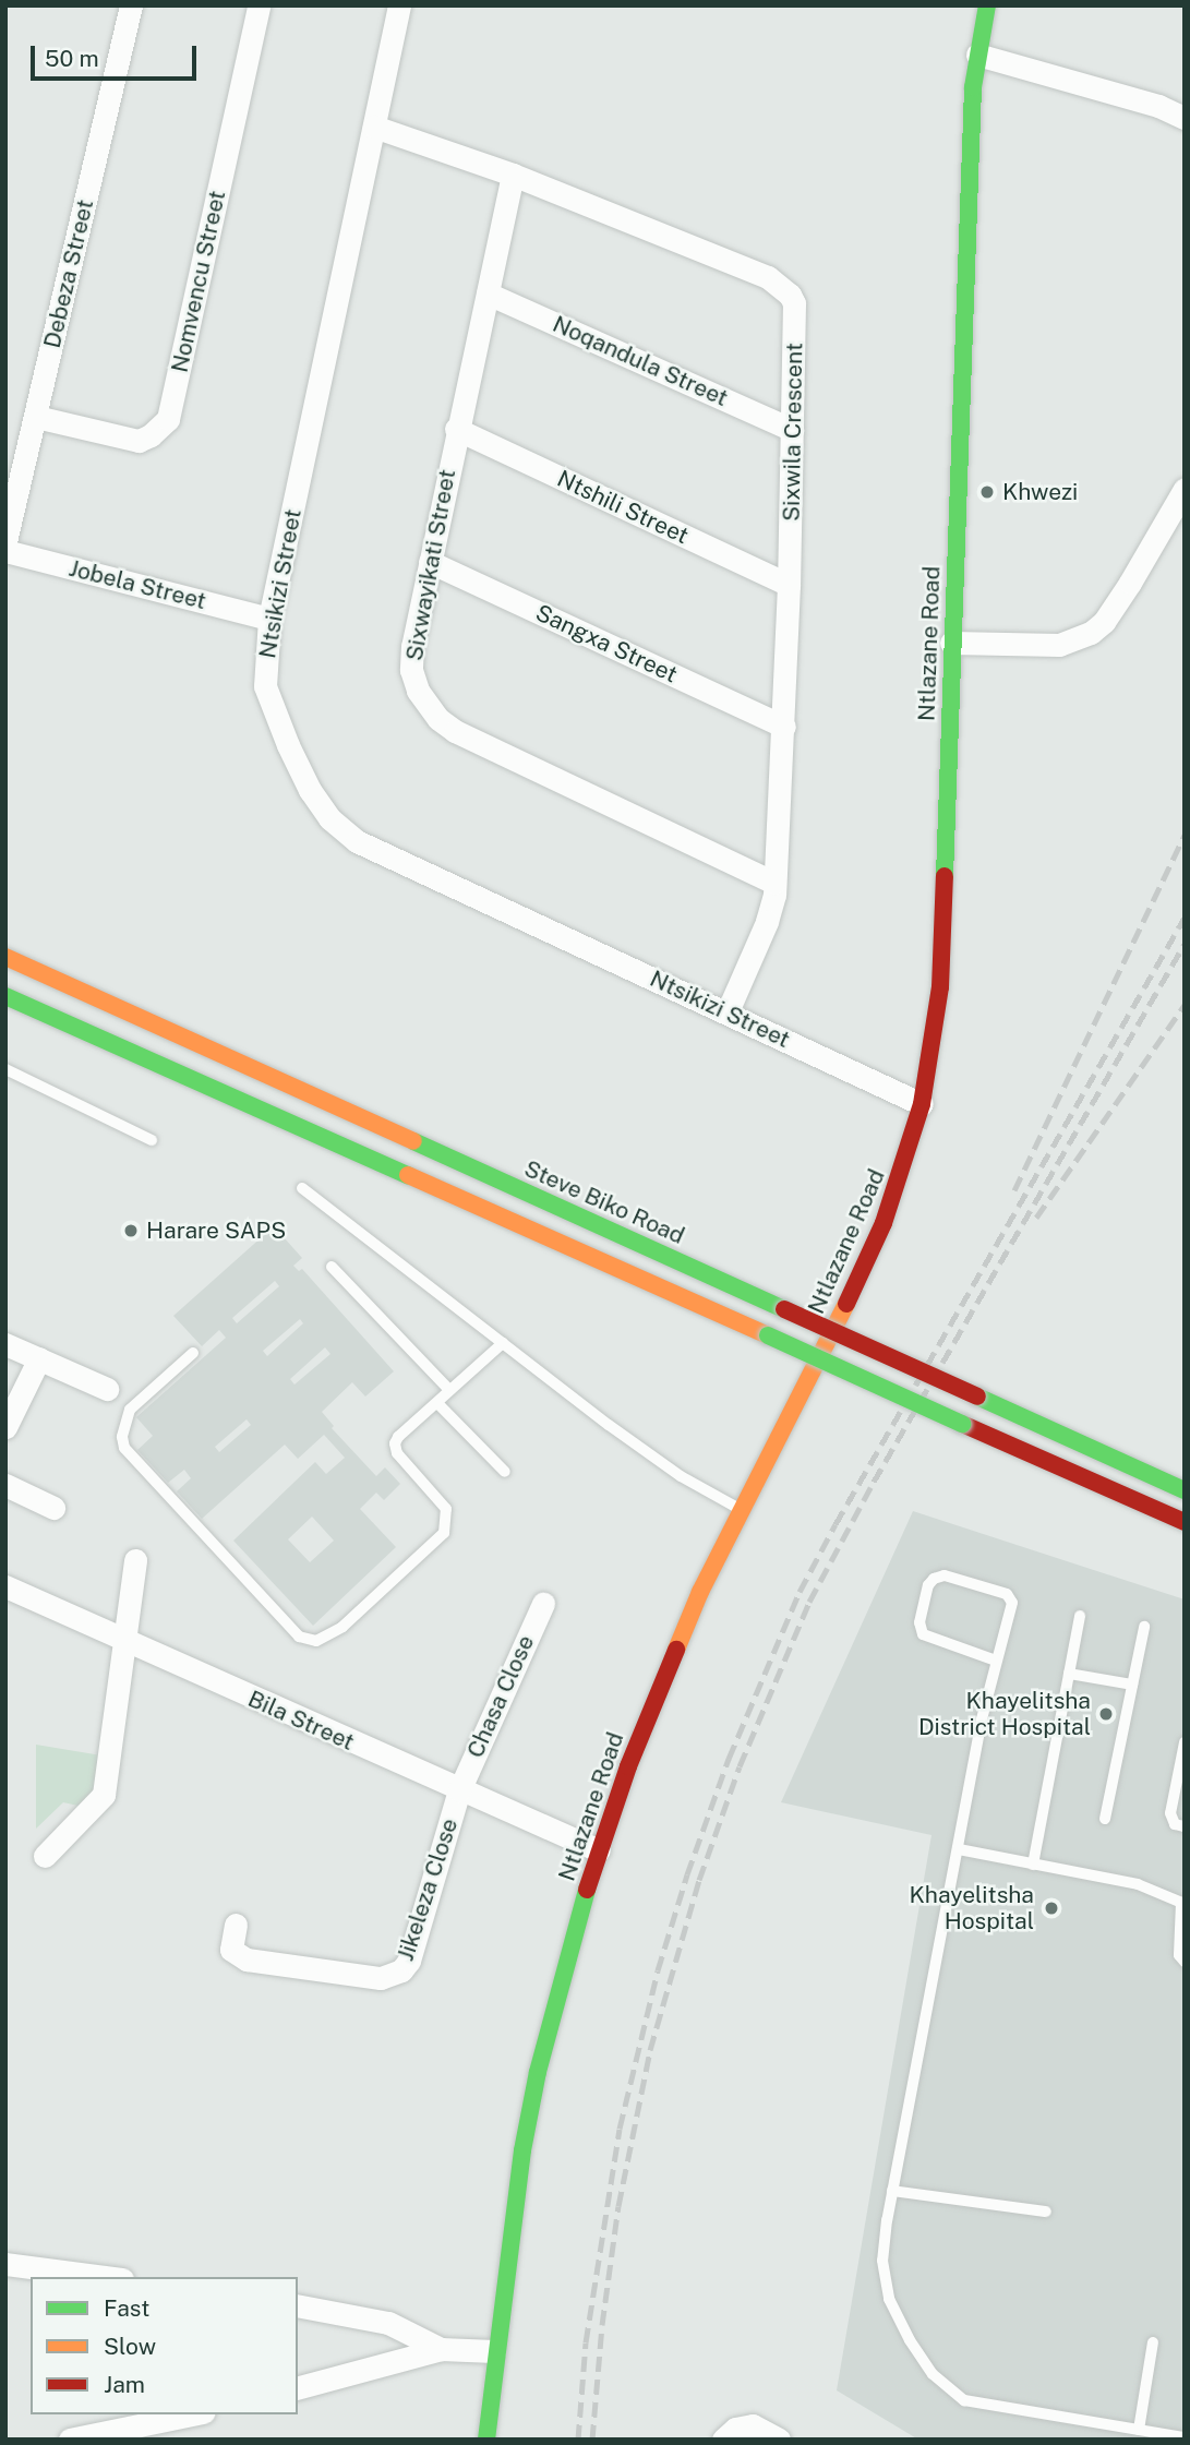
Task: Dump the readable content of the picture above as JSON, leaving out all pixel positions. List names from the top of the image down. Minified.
{"streets":{"street":["Debeza Street","Nomvencu Street","Noqandula Street","Sixwila Crescent","Ntshili Street","Sixwayikati Street","Ntsikizi Street","Jobela Street","Sangxa Street","Ntlazane Road","Steve Biko Road","Chasa Close","Bila Street","Jikeleza Close"]},"crossings":[["Debeza Street","Nomvencu Street"],["Noqandula Street","Sixwila Crescent"],["Noqandula Street","Sixwayikati Street"],["Sixwila Crescent","Ntshili Street"],["Sixwila Crescent","Sixwayikati Street"],["Sixwila Crescent","Ntsikizi Street"],["Sixwila Crescent","Sangxa Street"],["Ntshili Street","Sixwayikati Street"],["Sixwayikati Street","Sangxa Street"],["Ntsikizi Street","Jobela Street"],["Ntsikizi Street","Ntlazane Road"],["Ntlazane Road","Bila Street"],["Chasa Close","Bila Street"],["Chasa Close","Jikeleza Close"],["Bila Street","Jikeleza Close"]],"places":["Khwezi","Harare SAPS","Khayelitsha District Hospital","Khayelitsha Hospital"],"legend":["Fast","Slow","Jam"],"scale_bar":"50 m"}
